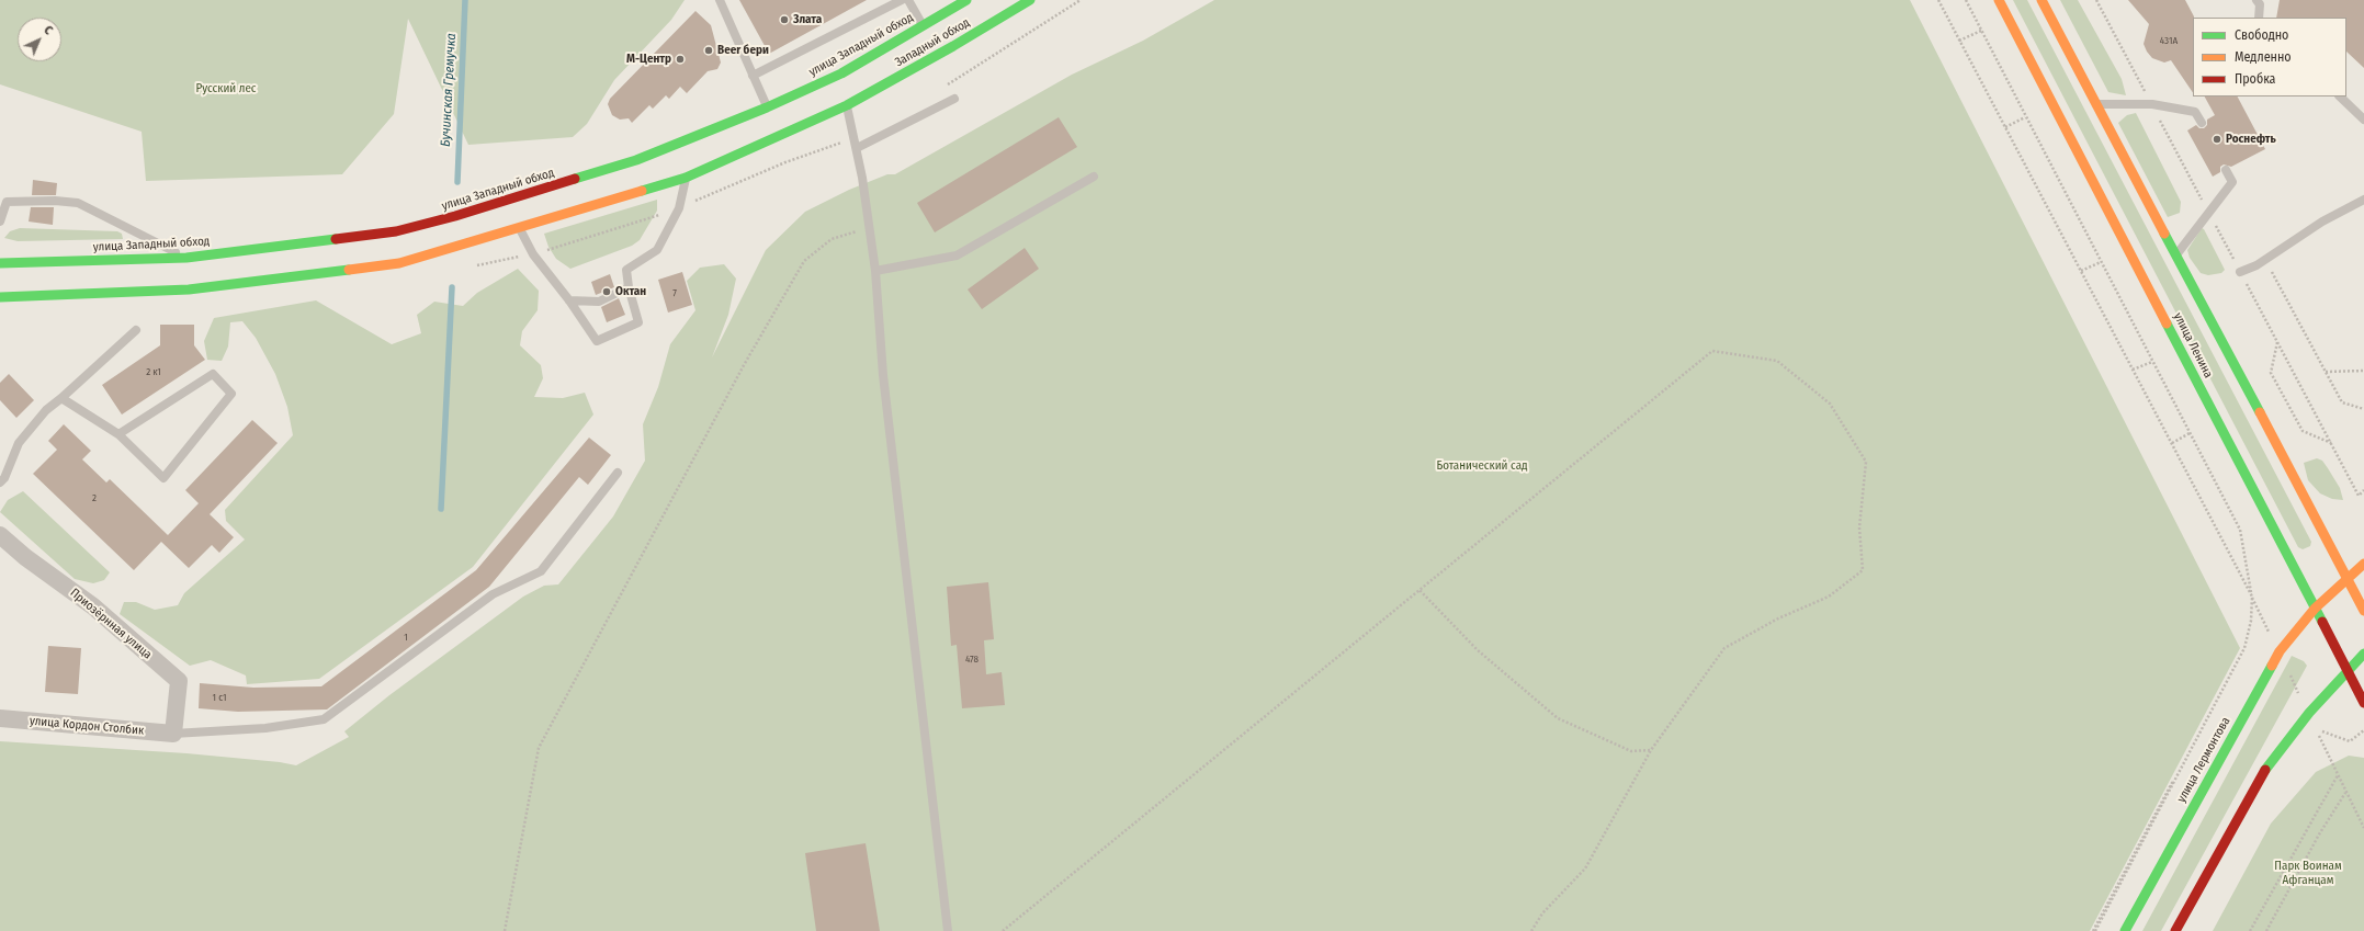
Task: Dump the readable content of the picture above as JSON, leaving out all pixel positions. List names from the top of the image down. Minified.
{"streets":{"main road":["Западный обход","улица Западный обход","улица Ленина","улица Лермонтова"],"street":["Приозёрнная улица","улица Кордон Столбик"]},"crossings":[["улица Ленина","улица Лермонтова"],["Приозёрнная улица","улица Кордон Столбик"]],"water":["Бучинская Гремучка"],"parks":["Русский лес","Ботанический сад","Парк Воинам Афганцам"],"places":["Злата","Beer бери","М-Центр","Роснефть","Октан"],"house_numbers":["431А","7","2 к1","2","1","478","1 с1"],"legend":["Свободно","Медленно","Пробка"],"north":"top right"}
